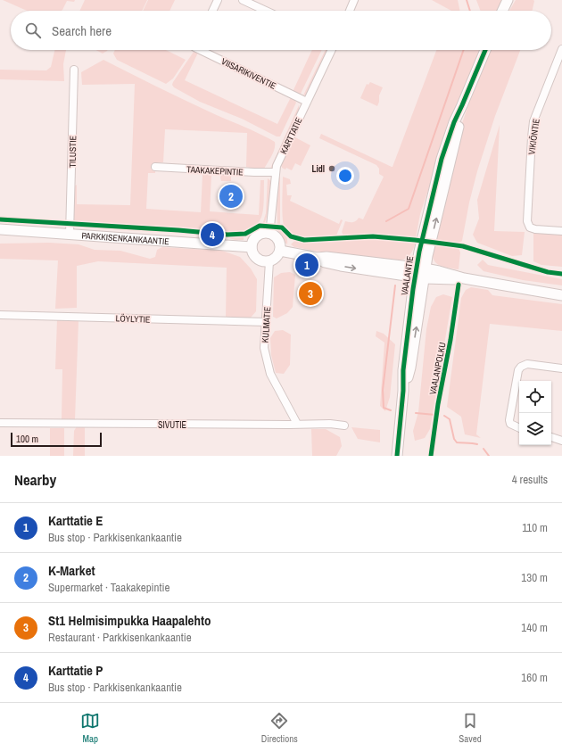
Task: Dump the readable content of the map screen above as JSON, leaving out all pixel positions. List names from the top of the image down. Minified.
{"streets":{"main road":["PARKKISENKANKAANTIE","VAALANTIE"],"street":["VIISARIKIVENTIE","KARTTATIE","VIKIÖNTIE","TILUSTIE","TAAKAKEPINTIE","LÖYLYTIE","KULMATIE","SIVUTIE"],"cycle path":["VAALANPOLKU"]},"crossings":[["VIISARIKIVENTIE","KARTTATIE"],["KARTTATIE","TAAKAKEPINTIE"],["KARTTATIE","PARKKISENKANKAANTIE"],["KARTTATIE","KULMATIE"],["TILUSTIE","PARKKISENKANKAANTIE"],["PARKKISENKANKAANTIE","KULMATIE"],["LÖYLYTIE","KULMATIE"],["KULMATIE","SIVUTIE"]],"places":["Lidl"],"scale_bar":"100 m","page":{"search":"Search here","pins":["2","4","1","3"],"scale":"100 m","heading":["Nearby","4 results"],"list":[{"mark":"1","name":"Karttatie E","note":"Bus stop · Parkkisenkankaantie","value":"110 m"},{"mark":"2","name":"K-Market","note":"Supermarket · Taakakepintie","value":"130 m"},{"mark":"3","name":"St1 Helmisimpukka Haapalehto","note":"Restaurant · Parkkisenkankaantie","value":"140 m"},{"mark":"4","name":"Karttatie P","note":"Bus stop · Parkkisenkankaantie","value":"160 m"}],"nav":["Map","Directions","Saved"]}}
